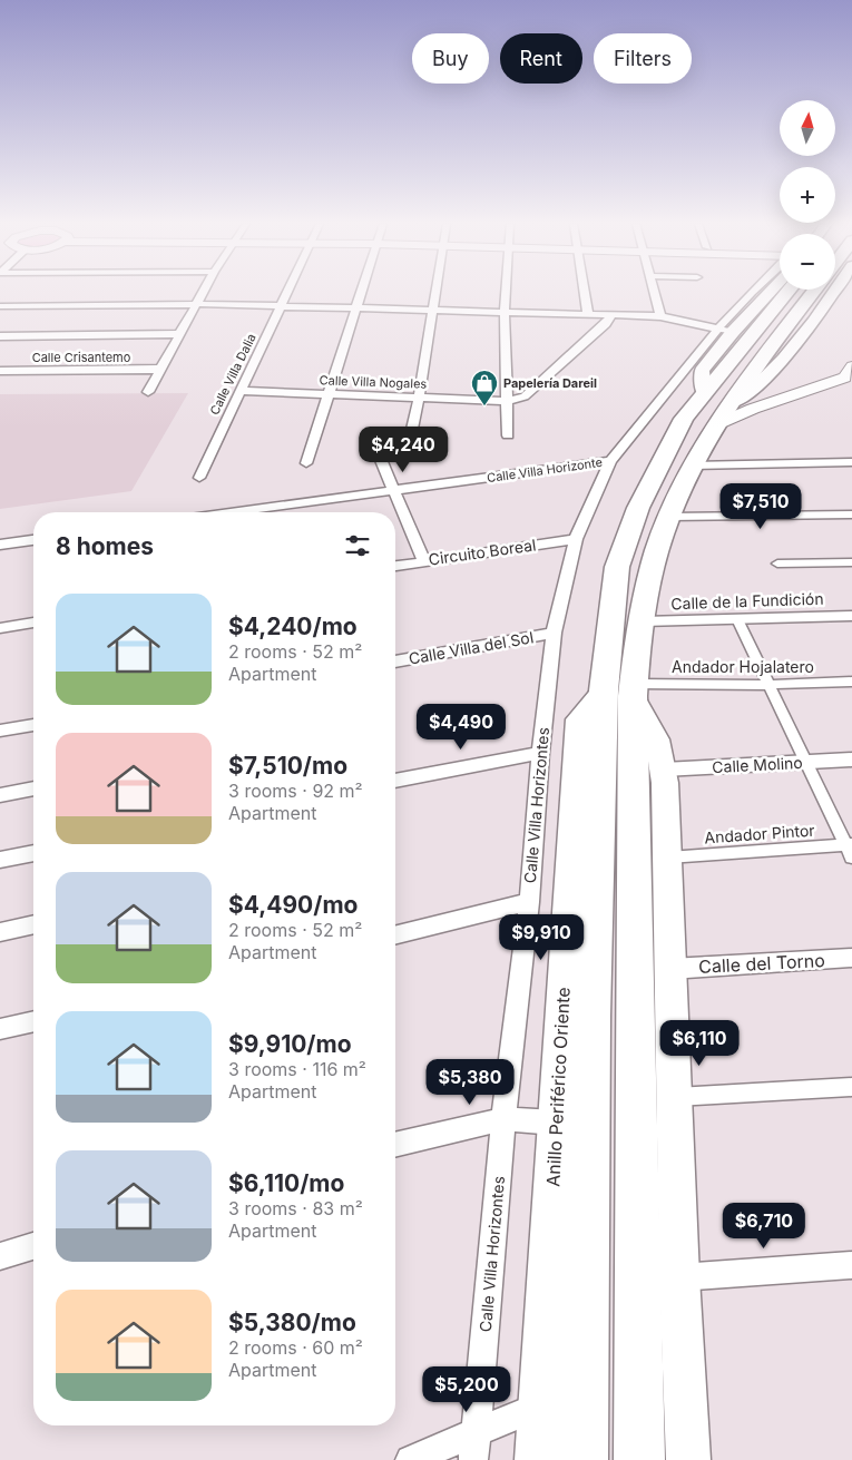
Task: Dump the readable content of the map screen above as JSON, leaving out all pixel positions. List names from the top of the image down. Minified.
{"streets":{"highway":["Anillo Periférico Oriente"],"street":["Calle Crisantemo","Calle Villa Dalia","Calle Villa Nogales","Calle Villa Horizonte","Circuito Boreal","Calle de la Fundición","Calle Villa del Sol","Andador Hojalatero","Calle Molino","Calle Villa Horizontes","Andador Pintor","Calle del Torno"]},"crossings":[["Calle Villa Dalia","Calle Villa Nogales"],["Calle Villa Horizonte","Calle Villa Horizontes"],["Circuito Boreal","Calle Villa Horizontes"],["Calle de la Fundición","Anillo Periférico Oriente"],["Calle Villa del Sol","Calle Villa Horizontes"],["Andador Hojalatero","Anillo Periférico Oriente"]],"places":{"shop":["Papelería Dareil"]},"north":"top","page":{"chip":["Buy","Rent","Filters"],"map_buttons":["+","−"],"price":["$4,240","$7,510","$4,490","$9,910","$6,110","$5,380","$6,710","$5,200"],"heading":"8 homes","list":[{"name":"$4,240/mo","note":"2 rooms · 52 m² · Apartment"},{"name":"$7,510/mo","note":"3 rooms · 92 m² · Apartment"},{"name":"$4,490/mo","note":"2 rooms · 52 m² · Apartment"},{"name":"$9,910/mo","note":"3 rooms · 116 m² · Apartment"},{"name":"$6,110/mo","note":"3 rooms · 83 m² · Apartment"},{"name":"$5,380/mo","note":"2 rooms · 60 m² · Apartment"}]}}
